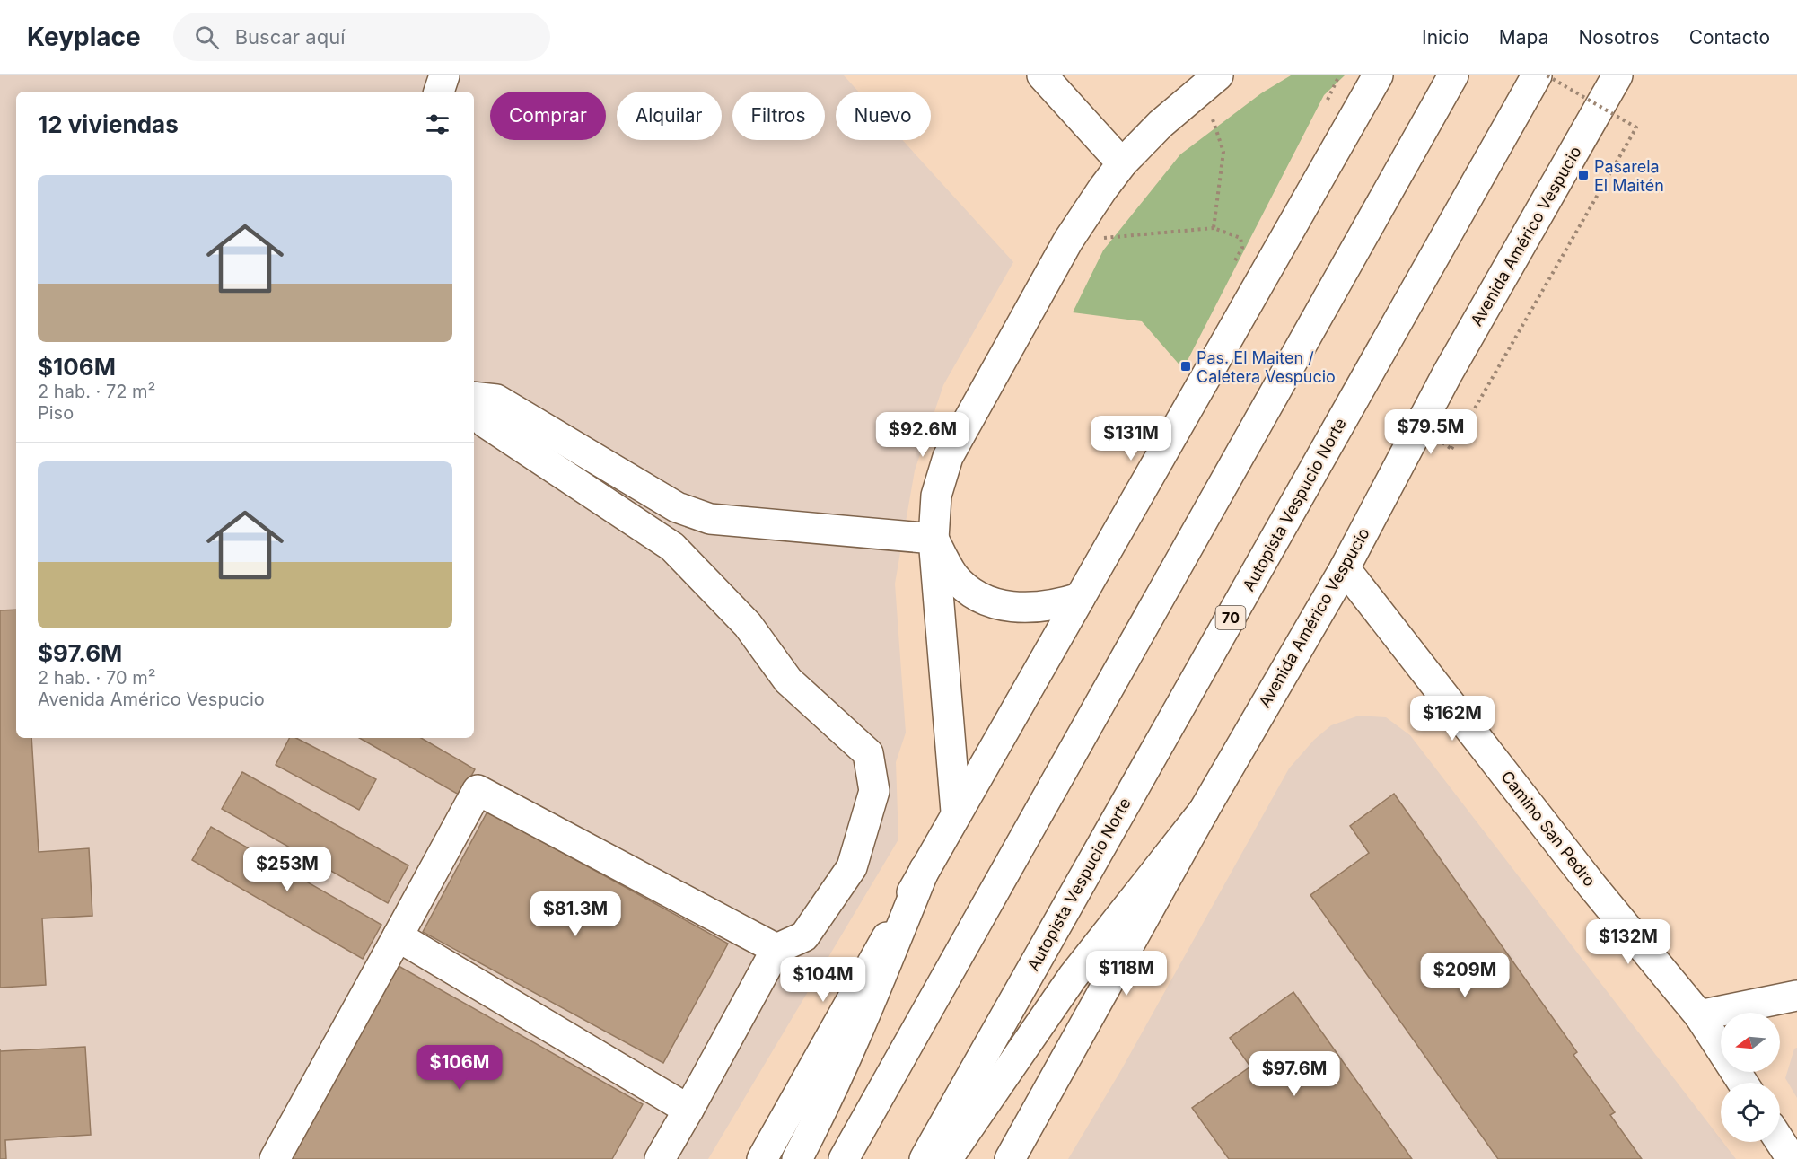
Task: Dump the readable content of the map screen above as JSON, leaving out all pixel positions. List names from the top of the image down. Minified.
{"streets":{"main road":["Avenida Américo Vespucio","Autopista Vespucio Norte","70","Camino San Pedro"]},"crossings":[["Avenida Américo Vespucio","Camino San Pedro"]],"places":{"transit":["Pasarela El Maitén","Pas. El Maiten / Caletera Vespucio"]},"north":"left","page":{"header":"Keyplace","search":"Buscar aquí","nav":["Inicio","Mapa","Nosotros","Contacto"],"chip":["Comprar","Alquilar","Filtros","Nuevo"],"heading":"12 viviendas","list":[{"name":"$106M","note":"2 hab. · 72 m² · Piso"},{"name":"$97.6M","note":"2 hab. · 70 m² · Avenida Américo Vespucio"}],"price":["$79.5M","$92.6M","$131M","$162M","$253M","$81.3M","$132M","$118M","$209M","$104M","$106M","$97.6M"]}}
